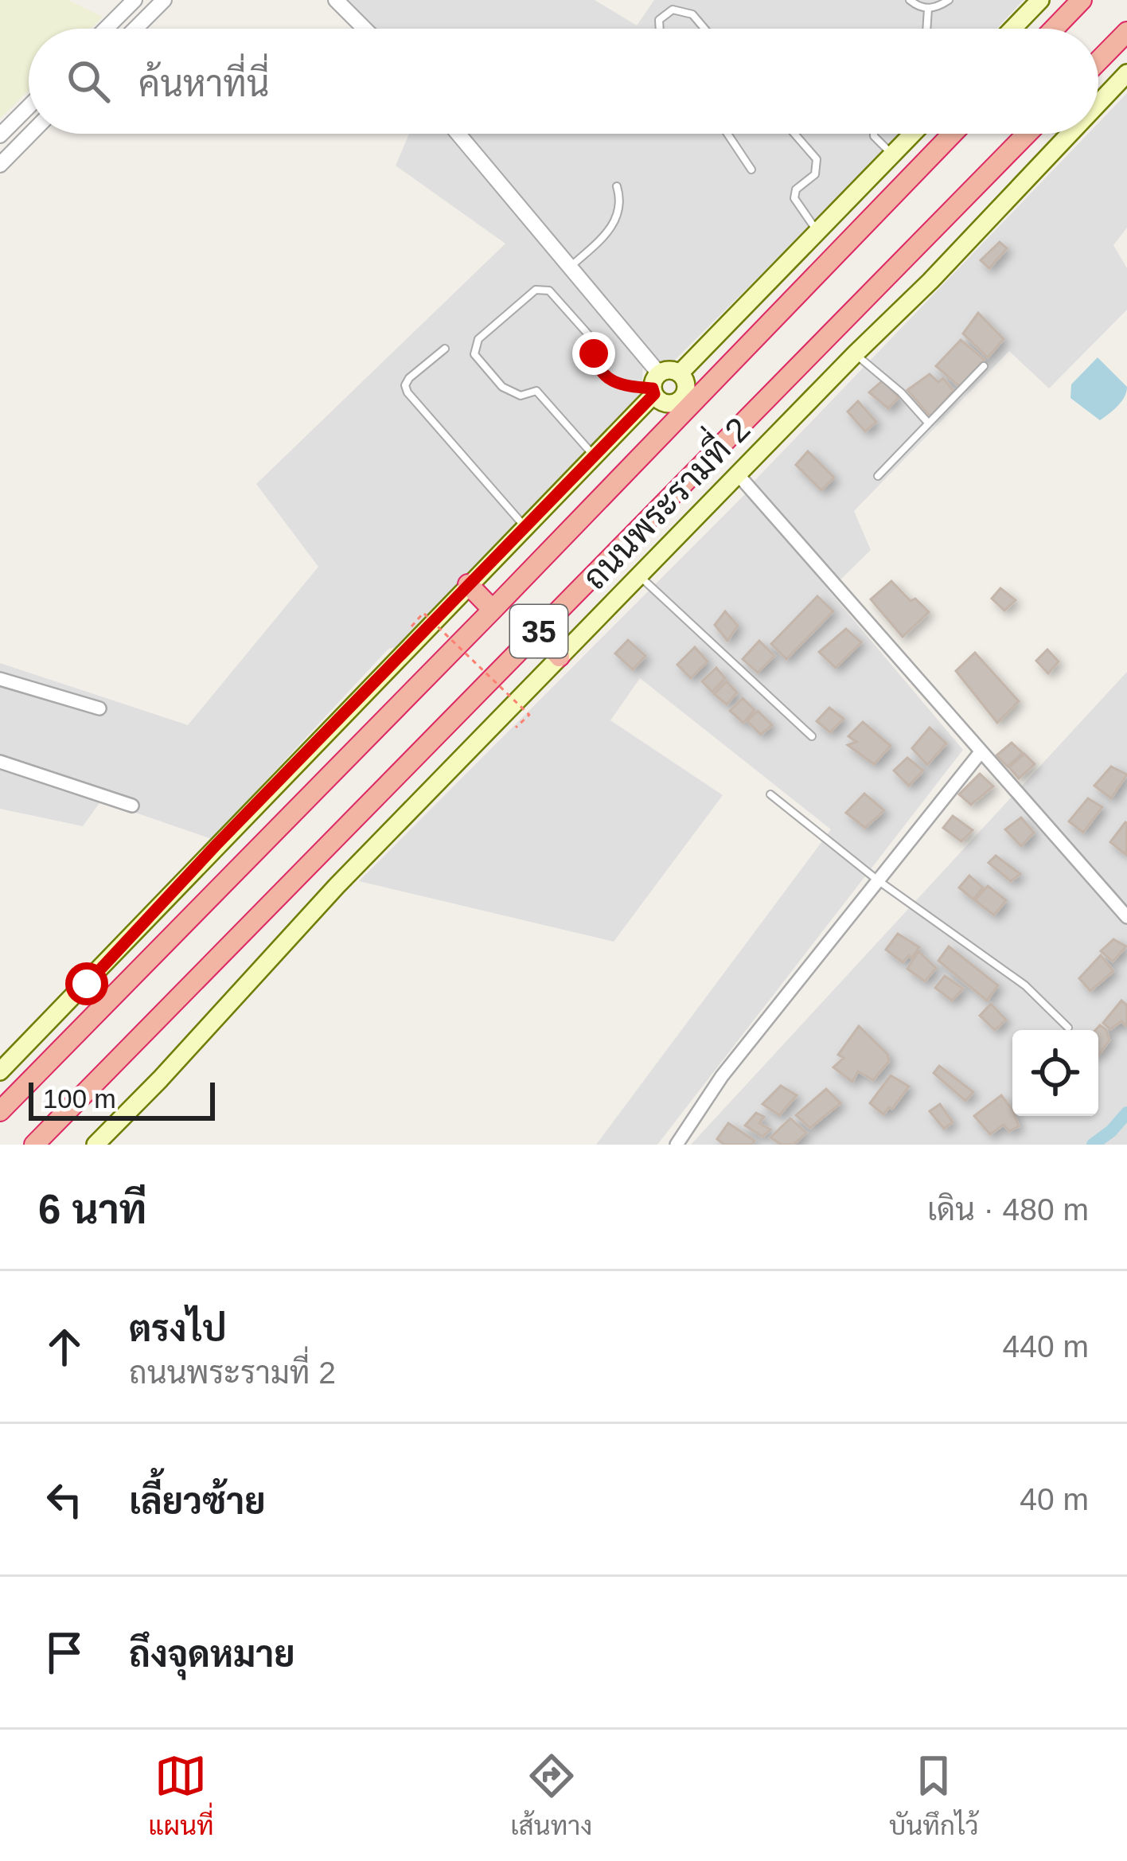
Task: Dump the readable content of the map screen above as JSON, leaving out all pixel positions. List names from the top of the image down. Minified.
{"streets":{"highway":["ถนนพระรามที่ 2","35"]},"scale_bar":"100 m","page":{"search":"ค้นหาที่นี่","scale":"100 m","heading":["6 นาที","เดิน · 480 m"],"list":[["ตรงไป","ถนนพระรามที่ 2","440 m"],["เลี้ยวซ้าย","40 m"],"ถึงจุดหมาย"],"nav":["แผนที่","เส้นทาง","บันทึกไว้"]}}
